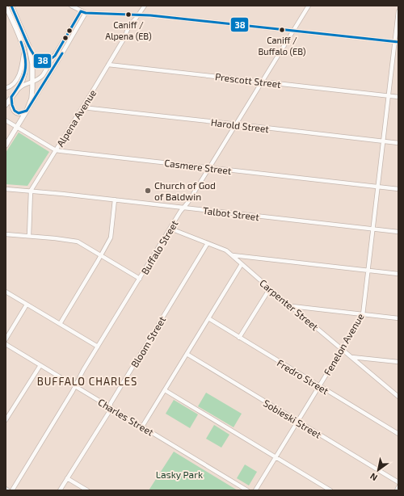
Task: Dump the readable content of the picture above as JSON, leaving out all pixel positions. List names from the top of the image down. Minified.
{"streets":{"street":["Prescott Street","Alpena Avenue","Harold Street","Casmere Street","Talbot Street","Buffalo Street","Carpenter Street","Bloom Street","Fenelon Avenue","Fredro Street","Charles Street","Sobieski Street"]},"crossings":[["Prescott Street","Alpena Avenue"],["Prescott Street","Buffalo Street"],["Prescott Street","Fenelon Avenue"],["Alpena Avenue","Harold Street"],["Alpena Avenue","Casmere Street"],["Alpena Avenue","Talbot Street"],["Harold Street","Buffalo Street"],["Harold Street","Fenelon Avenue"],["Casmere Street","Buffalo Street"],["Casmere Street","Fenelon Avenue"],["Talbot Street","Buffalo Street"],["Talbot Street","Fenelon Avenue"],["Buffalo Street","Carpenter Street"],["Buffalo Street","Charles Street"],["Carpenter Street","Bloom Street"],["Carpenter Street","Fenelon Avenue"],["Bloom Street","Charles Street"],["Fenelon Avenue","Fredro Street"],["Fenelon Avenue","Sobieski Street"]],"districts":["BUFFALO CHARLES"],"parks":["Lasky Park"],"places":["Caniff / Alpena (EB)","Caniff / Buffalo (EB)","Church of God of Baldwin"],"lines":["transit line 38"],"north":"bottom left"}
